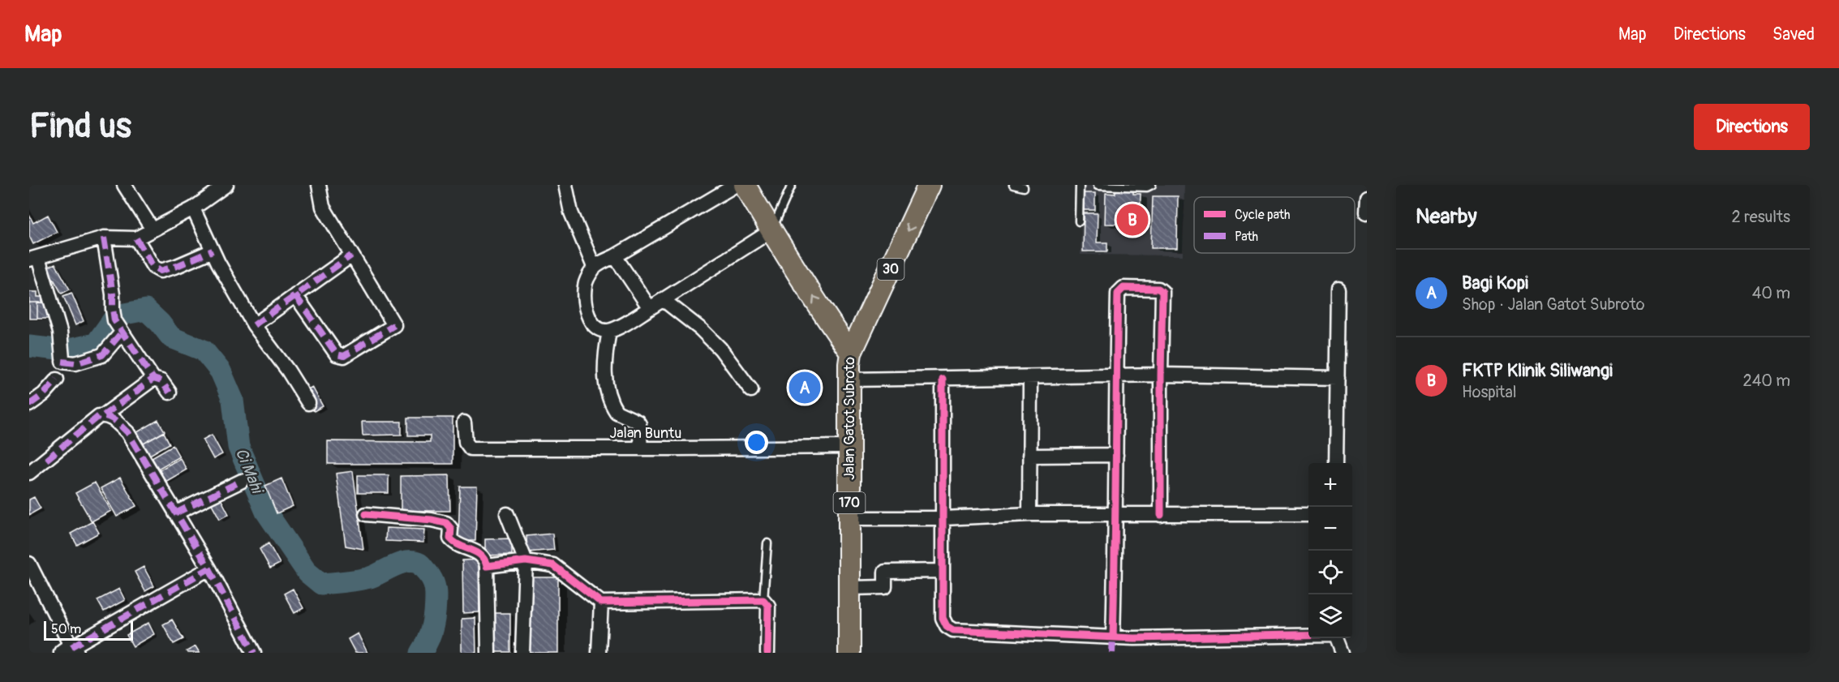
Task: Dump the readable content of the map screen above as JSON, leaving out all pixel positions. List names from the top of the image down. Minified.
{"streets":{"main road":["30","Jalan Gatot Subroto","170"],"street":["Jalan Buntu"]},"crossings":[["30","Jalan Gatot Subroto"],["Jalan Gatot Subroto","Jalan Buntu"]],"water":["Ci Mahi"],"legend":["Cycle path","Path"],"scale_bar":"50 m","page":{"header":"Map","nav":["Map","Directions","Saved"],"buttons":"Directions","title":"Find us","heading":["Nearby","2 results"],"pins":["B","A"],"list":[{"mark":"A","name":"Bagi Kopi","note":"Shop · Jalan Gatot Subroto","value":"40 m"},{"mark":"B","name":"FKTP Klinik Siliwangi","note":"Hospital","value":"240 m"}],"map_buttons":["+","−"],"scale":"50 m"}}
